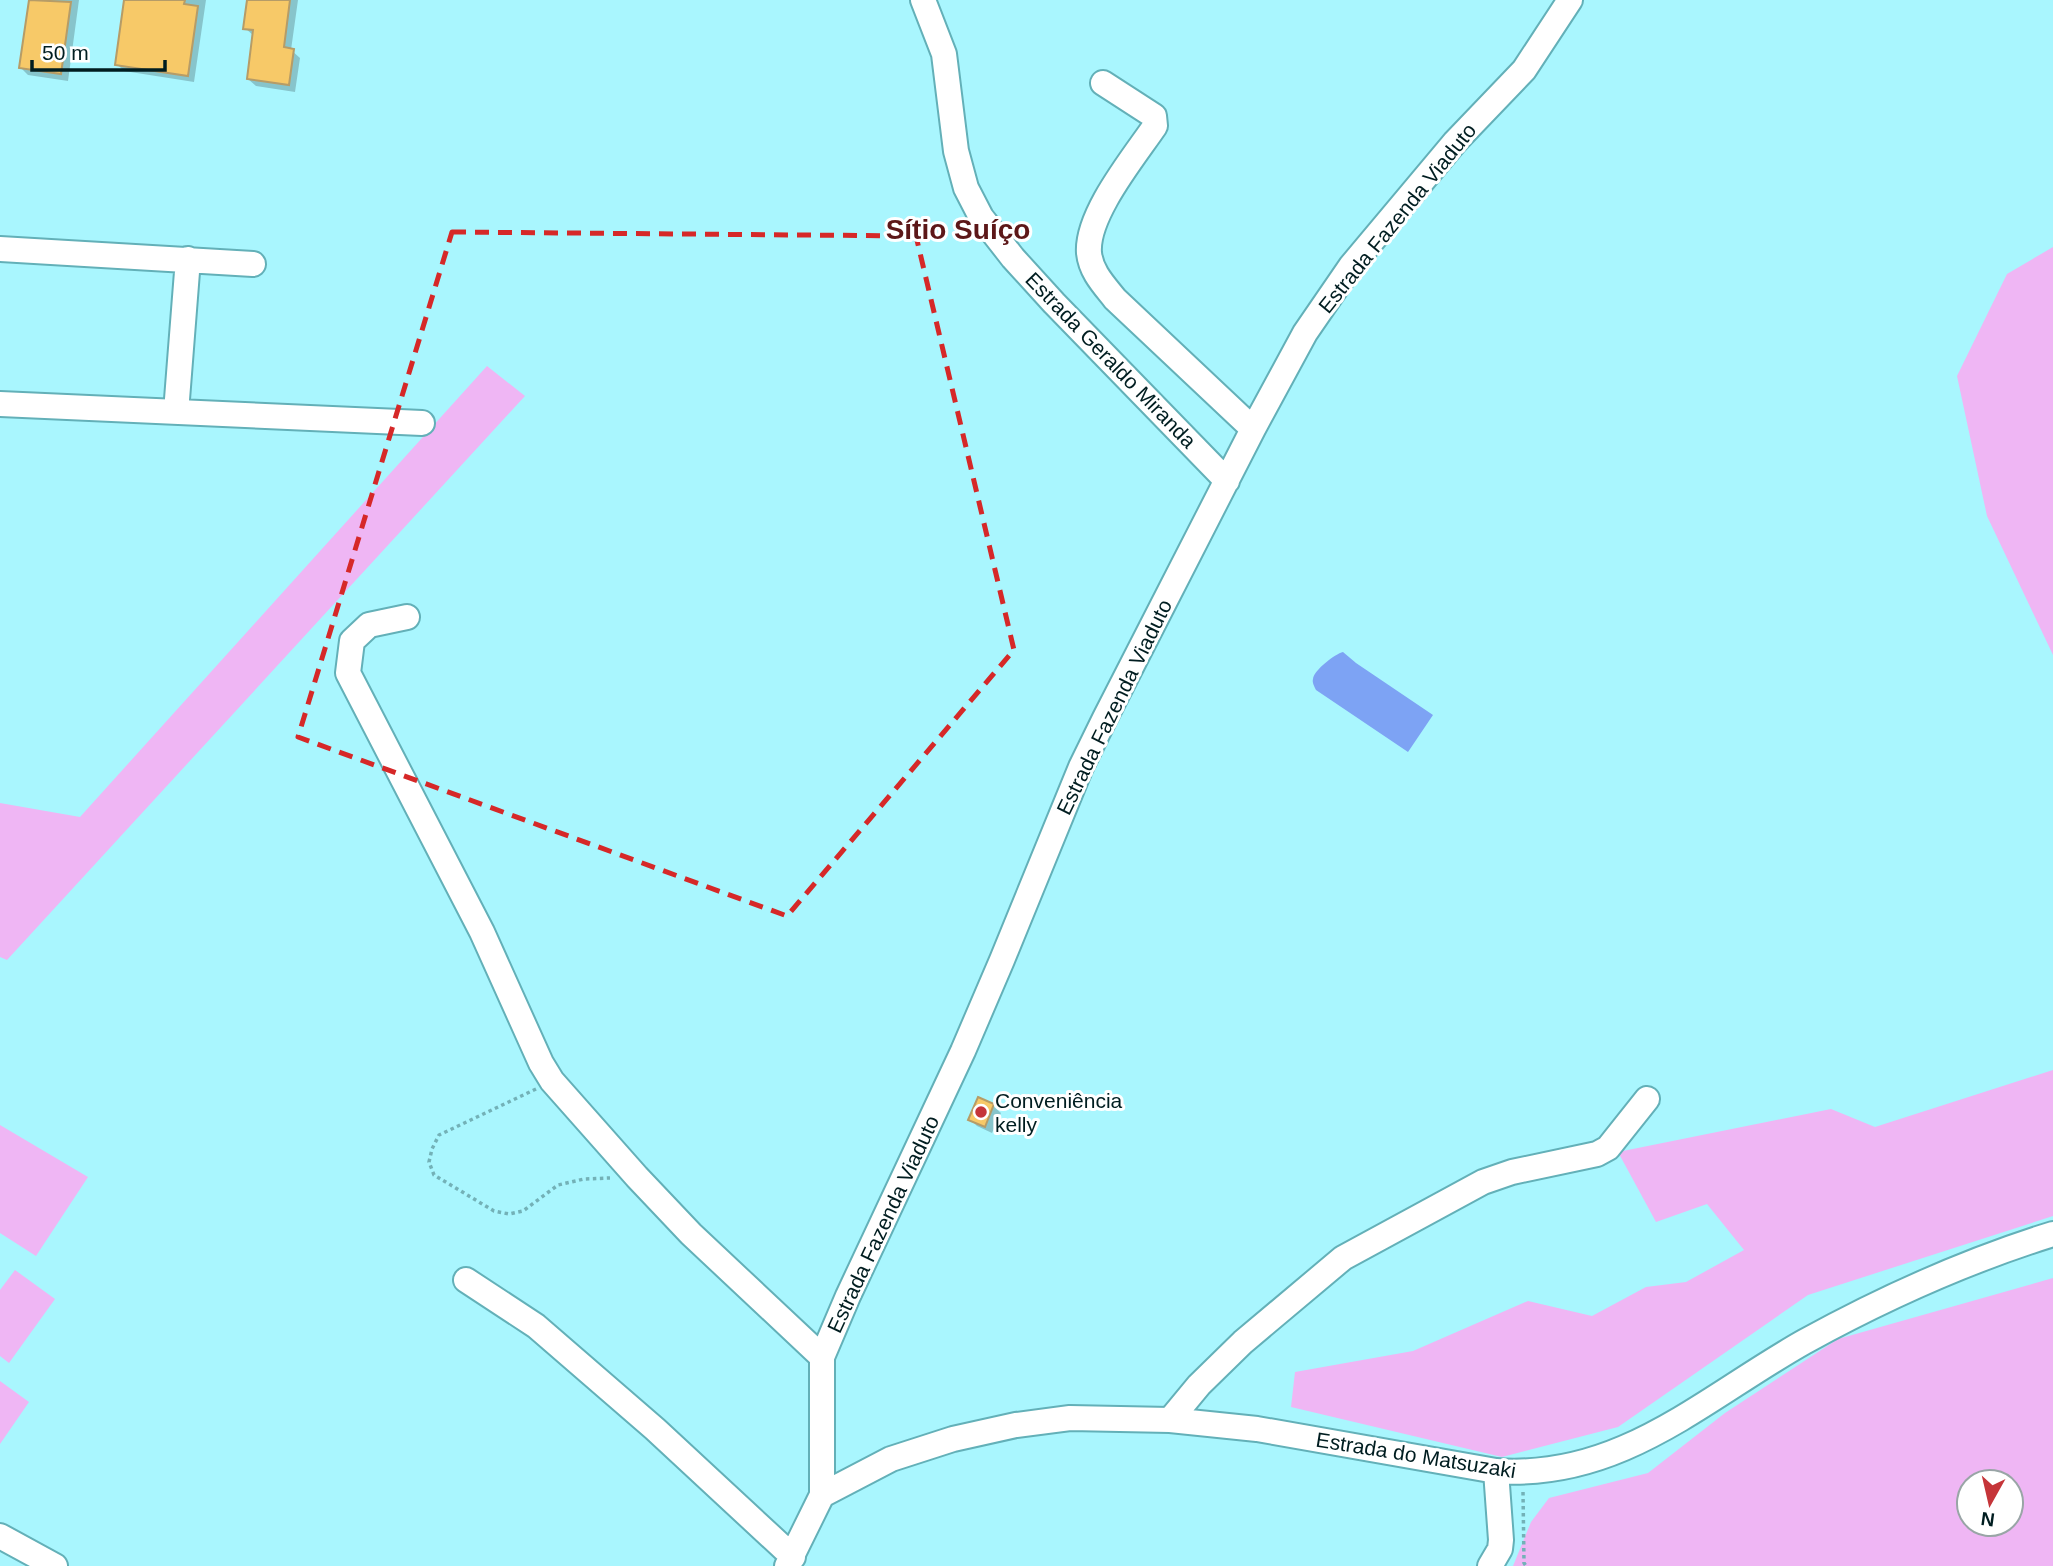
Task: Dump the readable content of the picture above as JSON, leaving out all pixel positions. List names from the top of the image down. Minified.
{"streets":{"street":["Estrada Fazenda Viaduto","Estrada Geraldo Miranda","Estrada do Matsuzaki"]},"crossings":[["Estrada Fazenda Viaduto","Estrada Geraldo Miranda"],["Estrada Fazenda Viaduto","Estrada do Matsuzaki"]],"districts":["Sítio Suíço"],"places":["Conveniência kelly"],"scale_bar":"50 m","north":"bottom"}
